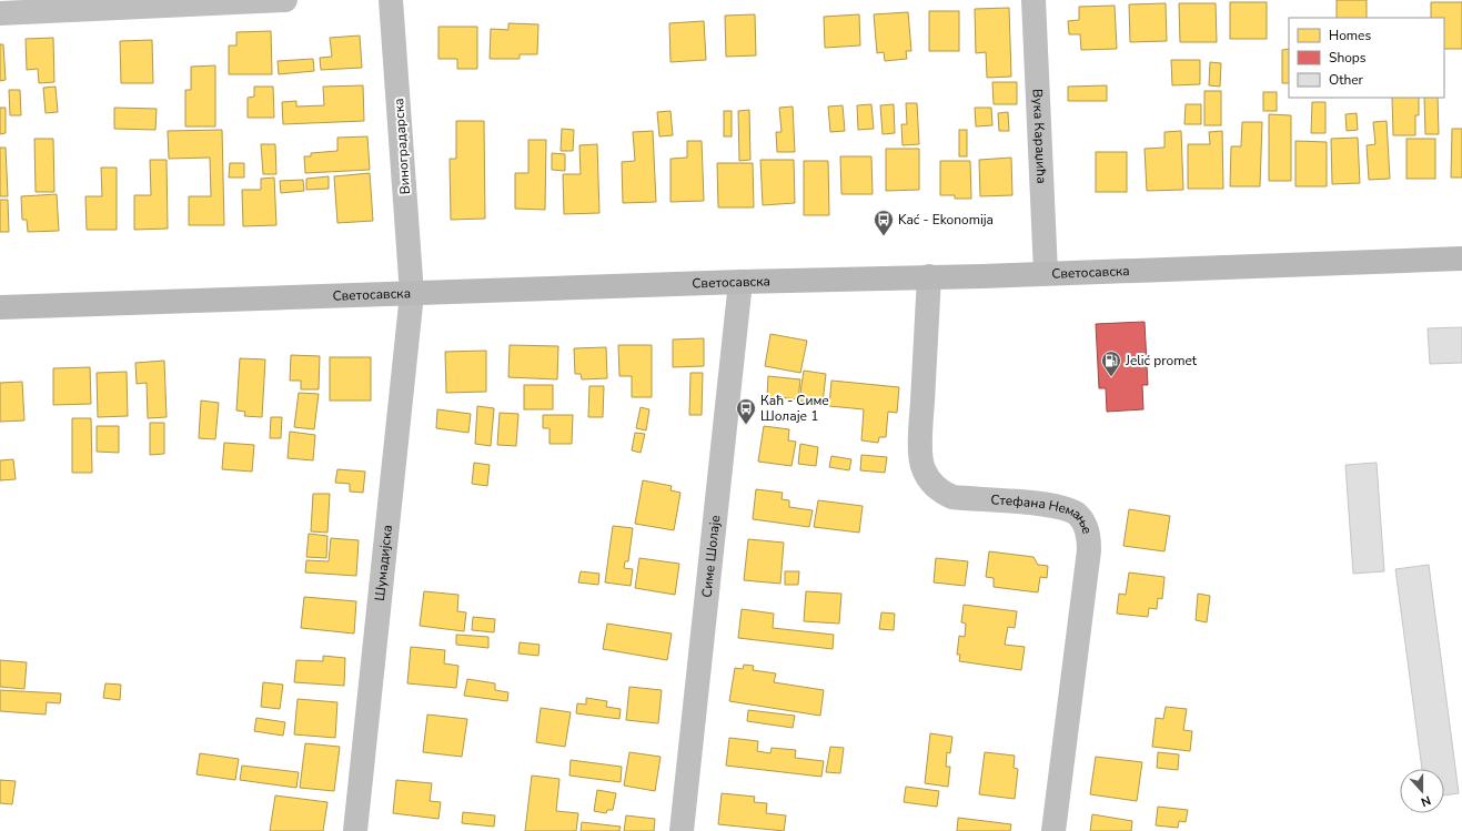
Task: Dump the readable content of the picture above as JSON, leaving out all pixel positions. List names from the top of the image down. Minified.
{"streets":{"main road":["Светосавска"],"street":["Вука Караџића","Виноградарска","Стефана Немање","Симе Шолаје","Шумадијска"]},"crossings":[["Вука Караџића","Светосавска"],["Виноградарска","Светосавска"],["Виноградарска","Шумадијска"],["Светосавска","Стефана Немање"],["Светосавска","Симе Шолаје"],["Светосавска","Шумадијска"]],"places":{"bus stop":["Kać - Ekonomija","Каћ - Симе Шолаје 1"],"fuel station":["Jelić promet"]},"legend":["Homes","Shops","Other"],"north":"bottom"}
